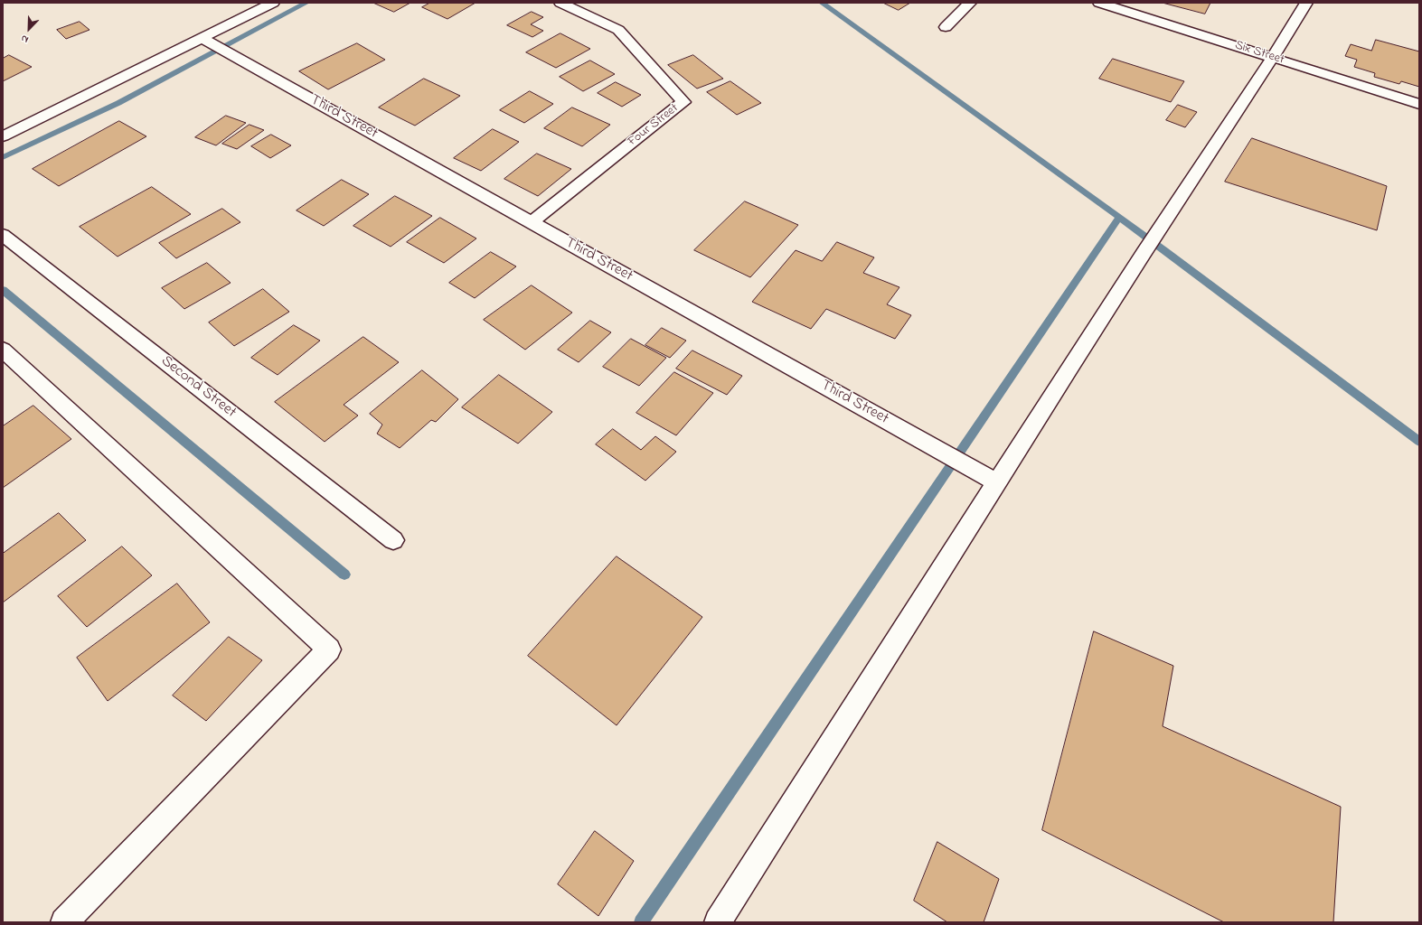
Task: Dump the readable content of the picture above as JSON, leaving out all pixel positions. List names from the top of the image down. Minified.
{"streets":{"street":["Six Street","Third Street","Four Street","Second Street"]},"crossings":[["Third Street","Four Street"]],"north":"bottom left"}
